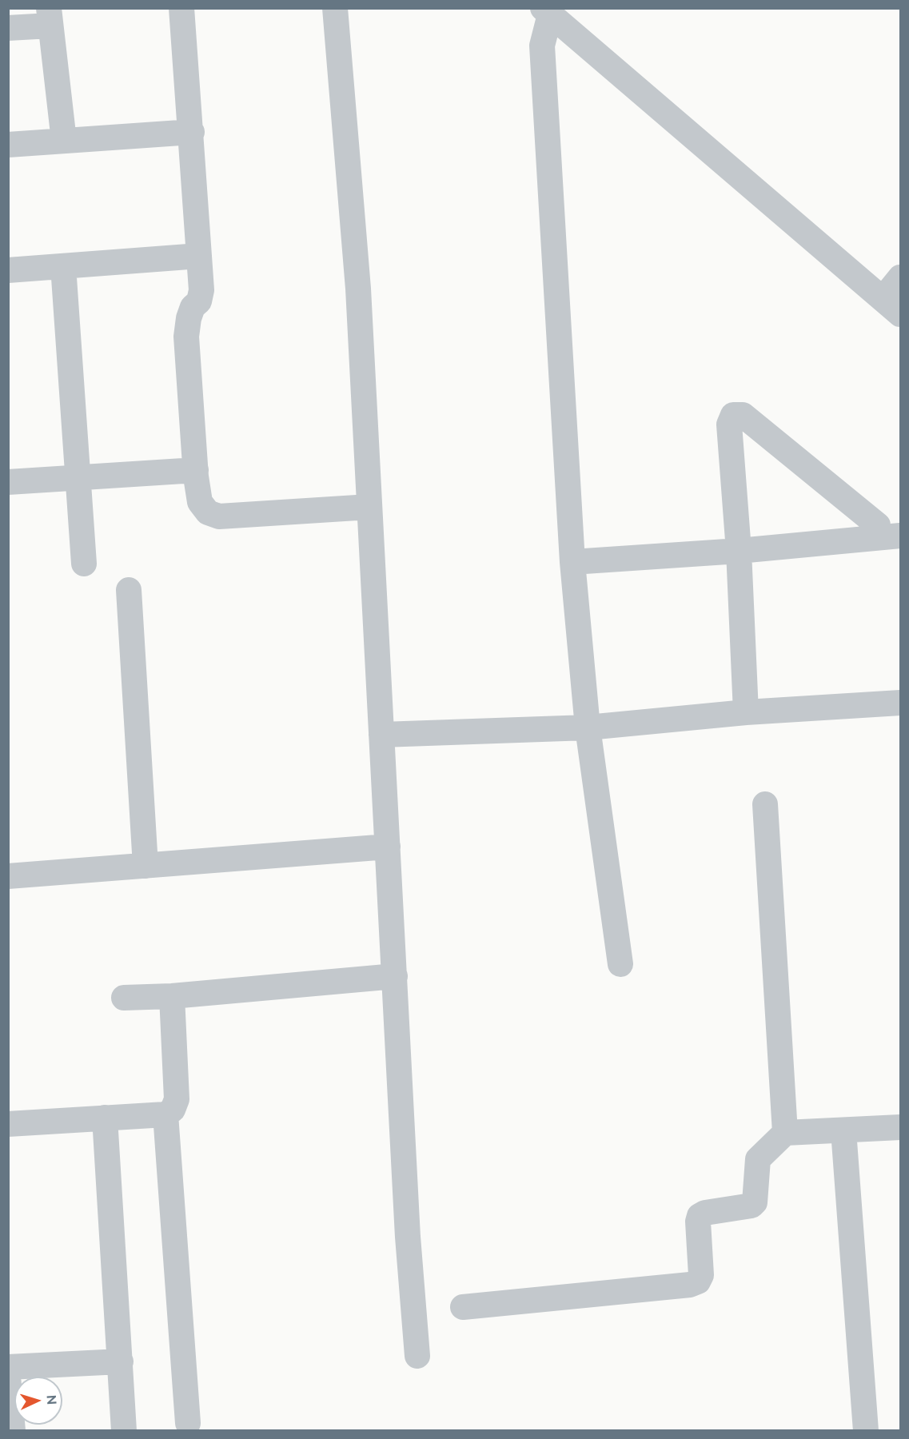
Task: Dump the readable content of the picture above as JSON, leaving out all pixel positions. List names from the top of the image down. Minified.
{"north":"right"}
